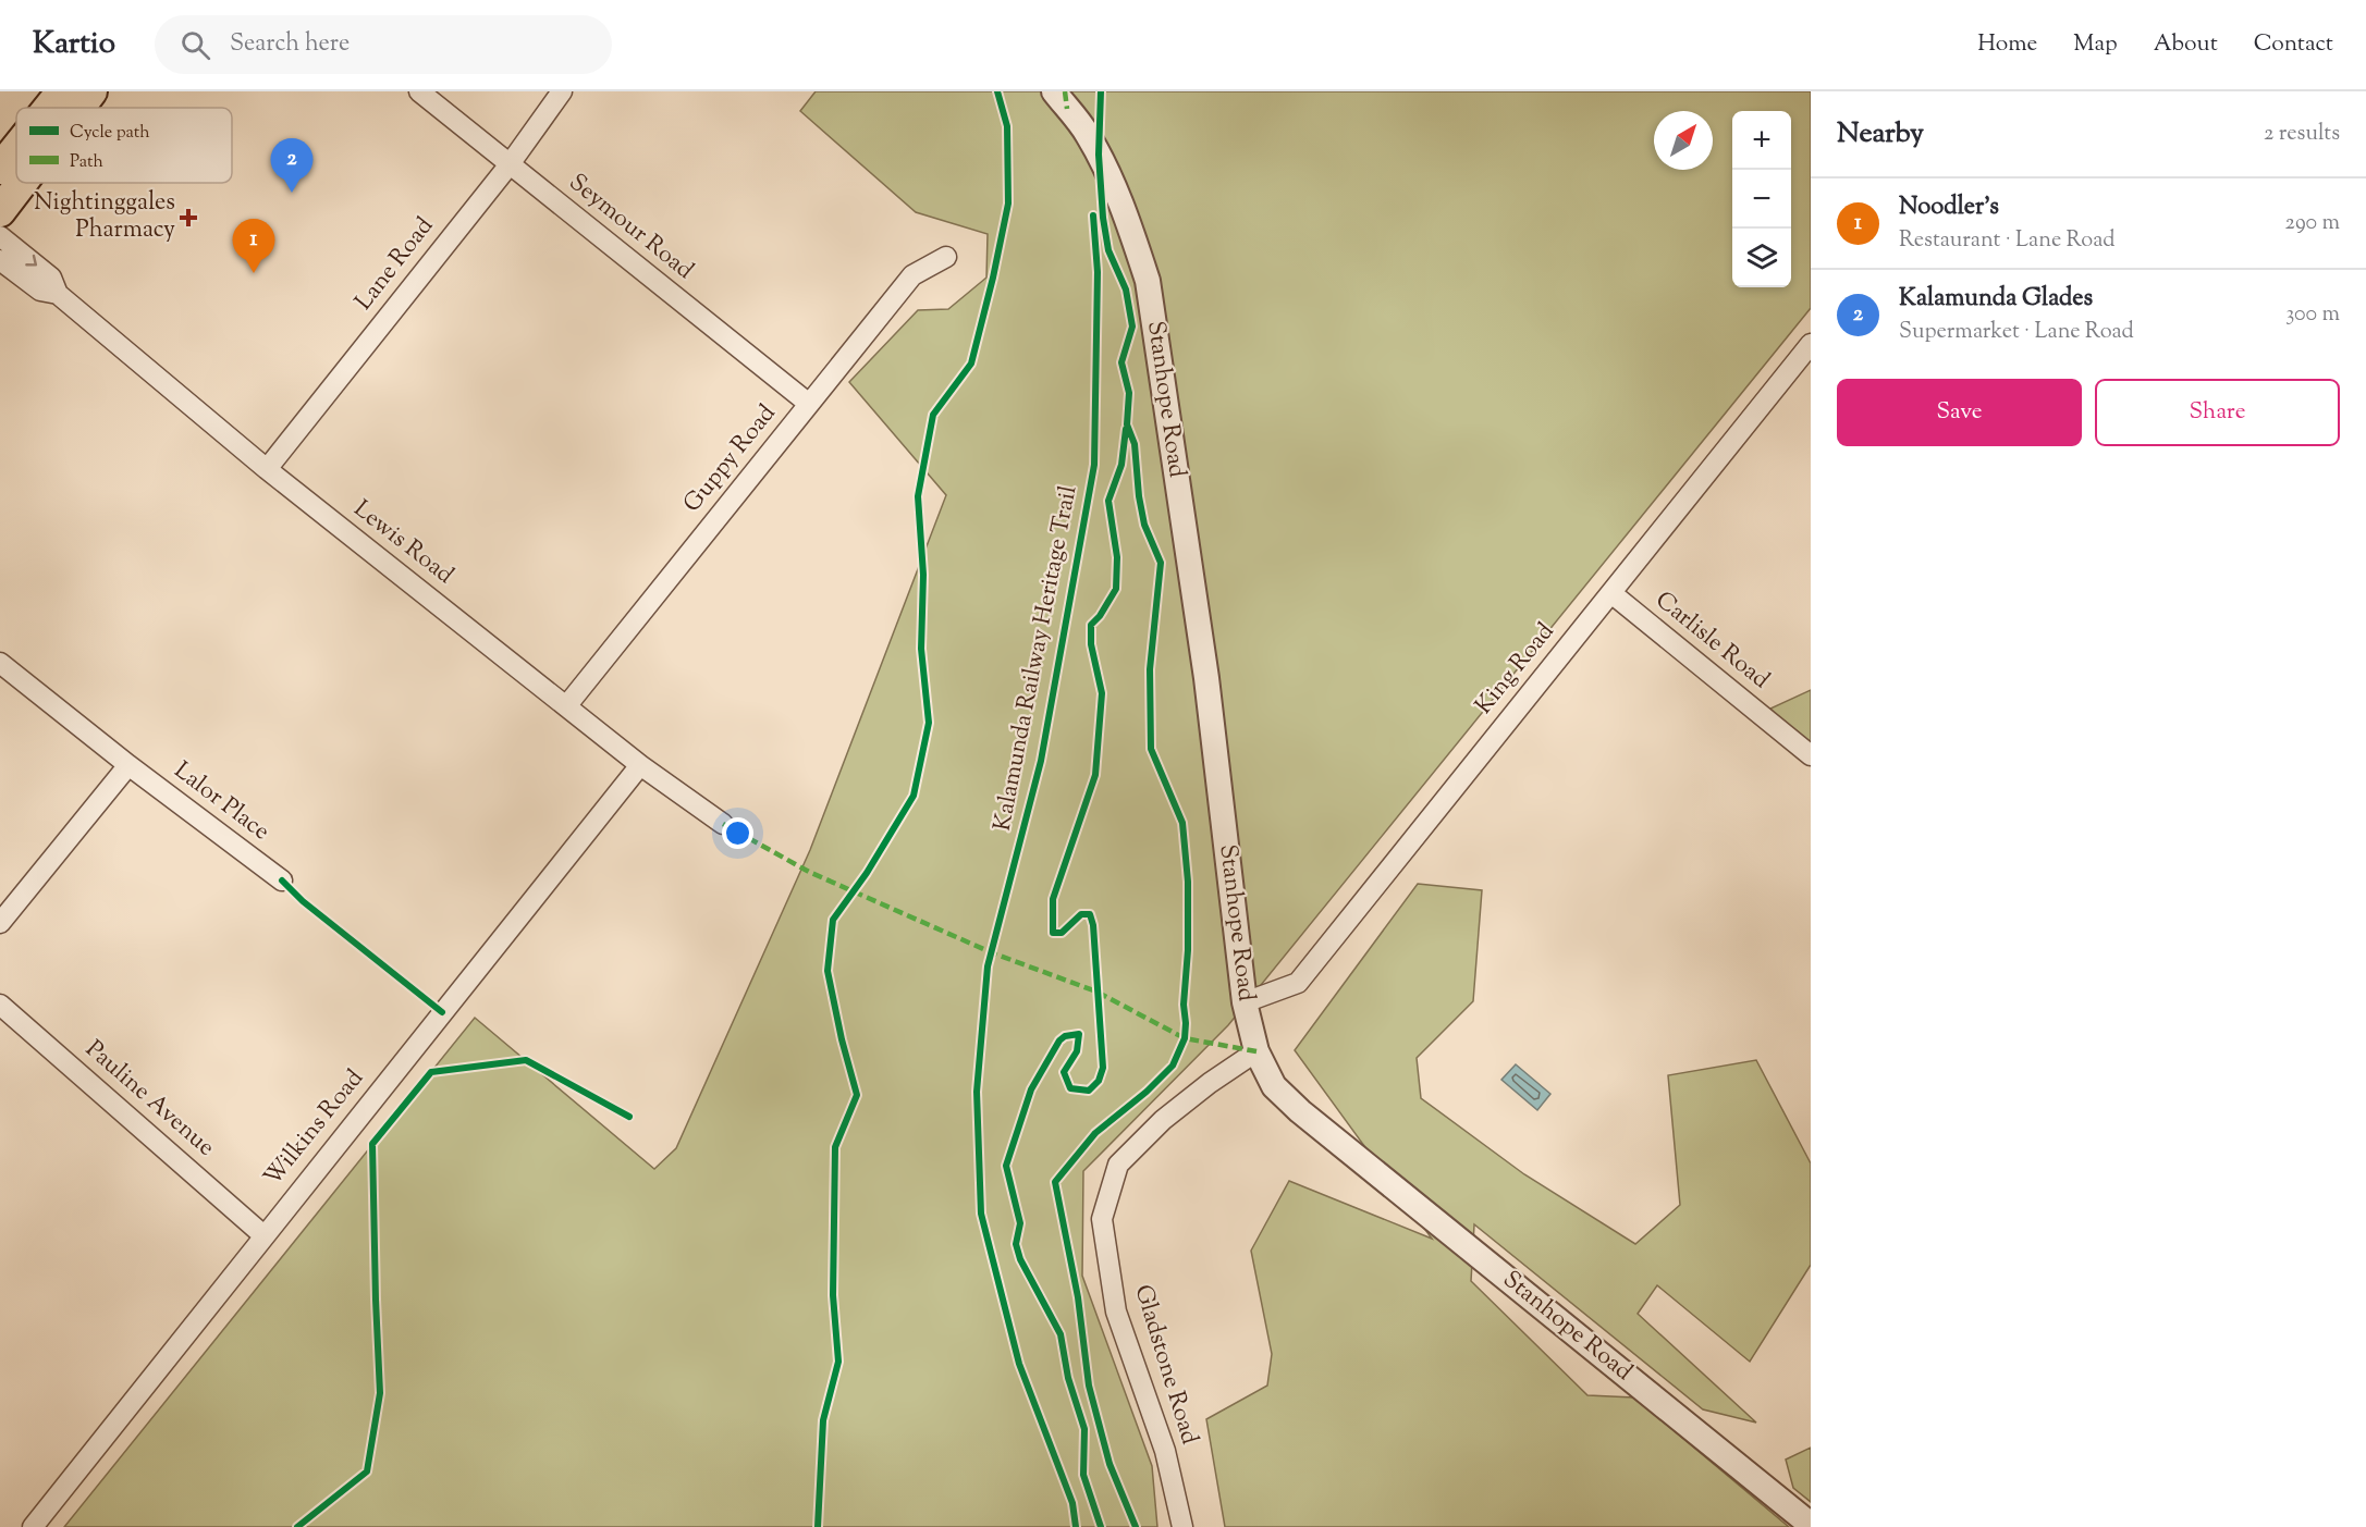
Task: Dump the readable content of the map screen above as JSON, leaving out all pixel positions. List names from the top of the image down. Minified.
{"streets":{"street":["Seymour Road","Lane Road","Stanhope Road","Guppy Road","Lewis Road","Carlisle Road","King Road","Lalor Place","Pauline Avenue","Wilkins Road","Gladstone Road"],"cycle path":["Kalamunda Railway Heritage Trail"]},"crossings":[["Seymour Road","Lane Road"],["Seymour Road","Guppy Road"],["Lane Road","Lewis Road"],["Stanhope Road","King Road"],["Stanhope Road","Gladstone Road"],["Guppy Road","Lewis Road"],["Lewis Road","Wilkins Road"],["Carlisle Road","King Road"],["Pauline Avenue","Wilkins Road"]],"places":{"health":["Nightinggales Pharmacy"]},"legend":["Cycle path","Path"],"north":"top right","page":{"header":"Kartio","search":"Search here","nav":["Home","Map","About","Contact"],"heading":["Nearby","2 results"],"map_buttons":["+","−"],"pins":["2","1"],"list":[{"mark":"1","name":"Noodler's","note":"Restaurant · Lane Road","value":"290 m"},{"mark":"2","name":"Kalamunda Glades","note":"Supermarket · Lane Road","value":"300 m"}],"buttons":["Save","Share"]}}
